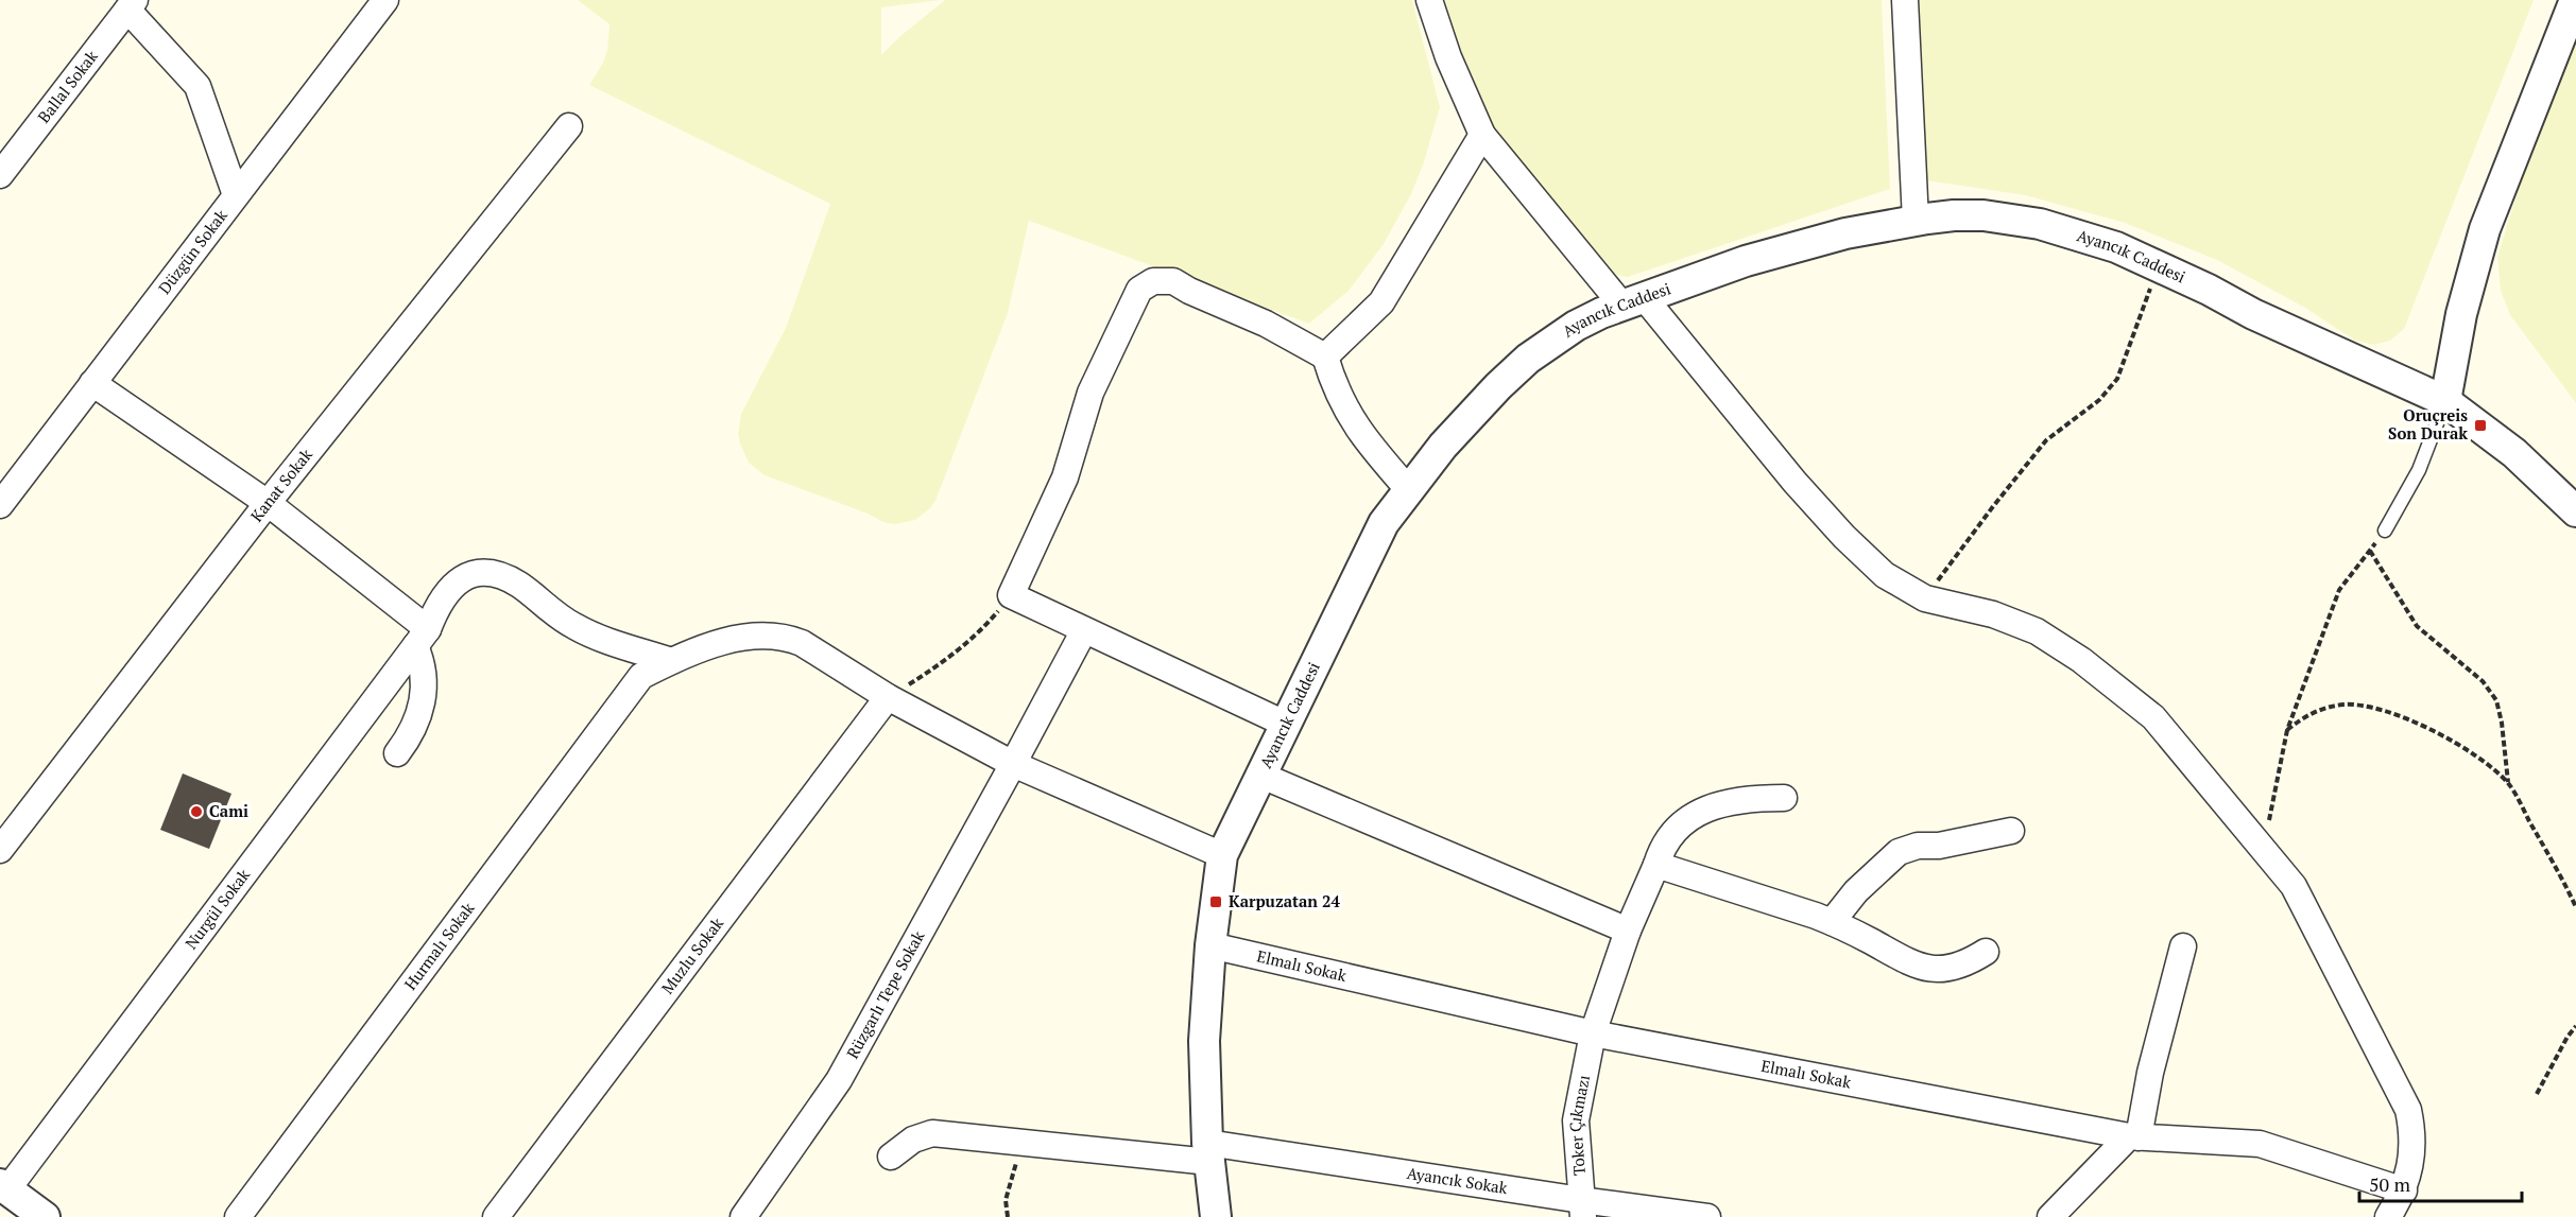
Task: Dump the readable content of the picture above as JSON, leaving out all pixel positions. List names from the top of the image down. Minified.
{"streets":{"street":["Ballal Sokak","Düzgün Sokak","Ayancık Caddesi","Kanat Sokak","Nurgül Sokak","Hurmalı Sokak","Muzlu Sokak","Elmalı Sokak","Rüzgarlı Tepe Sokak","Toker Çıkmazı","Ayancık Sokak"]},"crossings":[["Ayancık Caddesi","Elmalı Sokak"],["Ayancık Caddesi","Ayancık Sokak"],["Nurgül Sokak","Hurmalı Sokak"],["Elmalı Sokak","Toker Çıkmazı"],["Toker Çıkmazı","Ayancık Sokak"]],"places":{"transit":["Oruçreis Son Durak","Karpuzatan 24"],"other":["Cami"]},"scale_bar":"50 m"}
